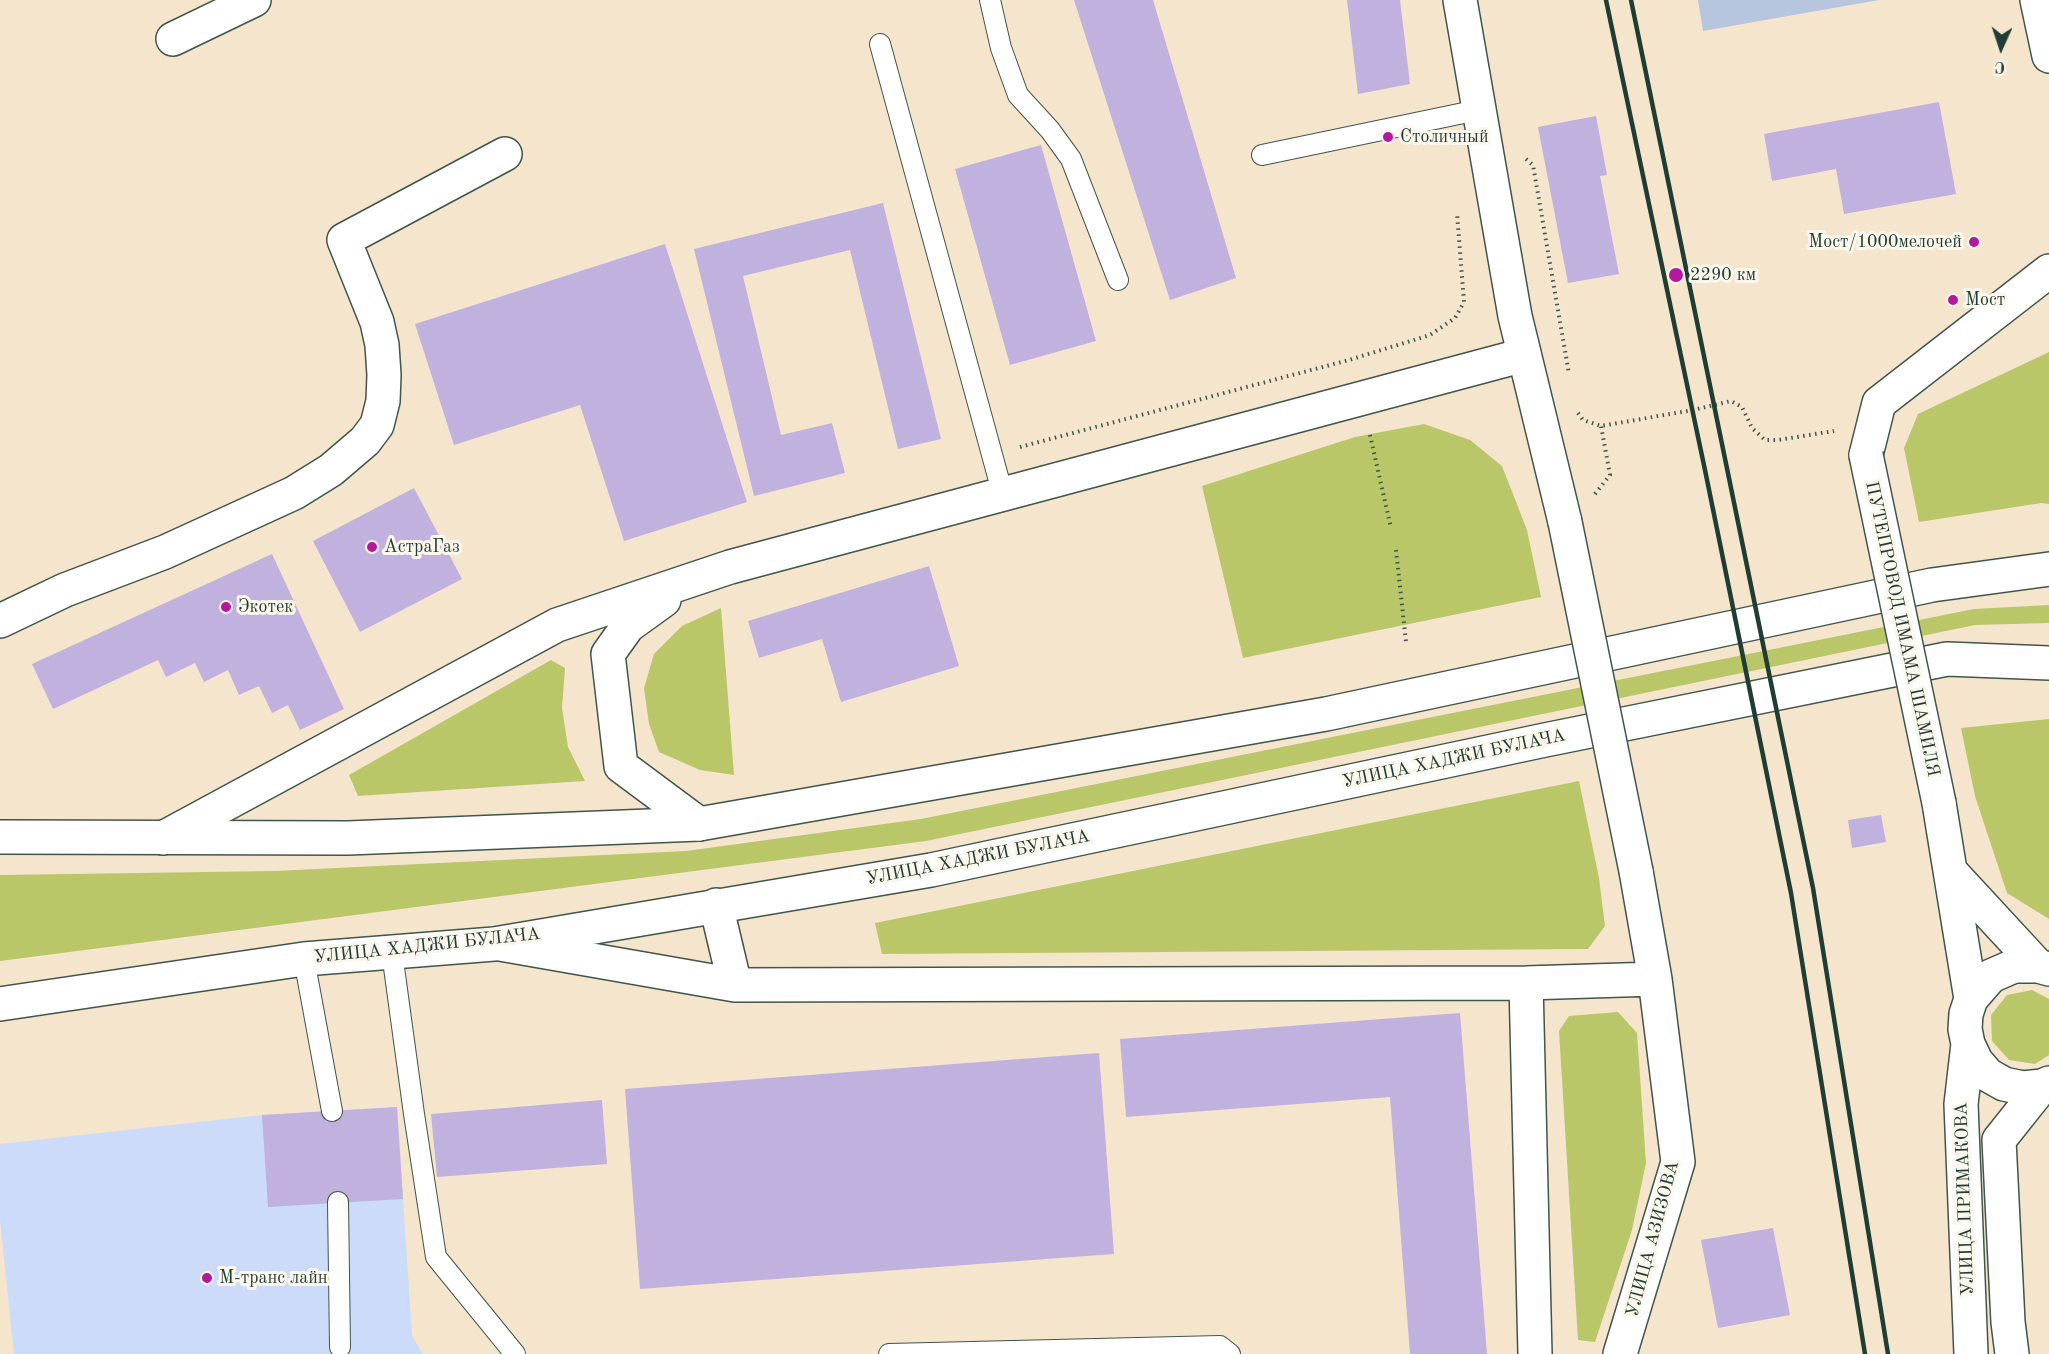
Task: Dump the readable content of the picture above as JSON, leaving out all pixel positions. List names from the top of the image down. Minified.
{"streets":{"main road":["ПУТЕПРОВОД ИМАМА ШАМИЛЯ","УЛИЦА ХАДЖИ БУЛАЧА","УЛИЦА ПРИМАКОВА","УЛИЦА АЗИЗОВА"]},"crossings":[["ПУТЕПРОВОД ИМАМА ШАМИЛЯ","УЛИЦА ПРИМАКОВА"]],"places":["Столичный","Мост/1000мелочей","2290 км","Мост","АстраГаз","Экотек","М-транс лайн"],"north":"bottom"}
